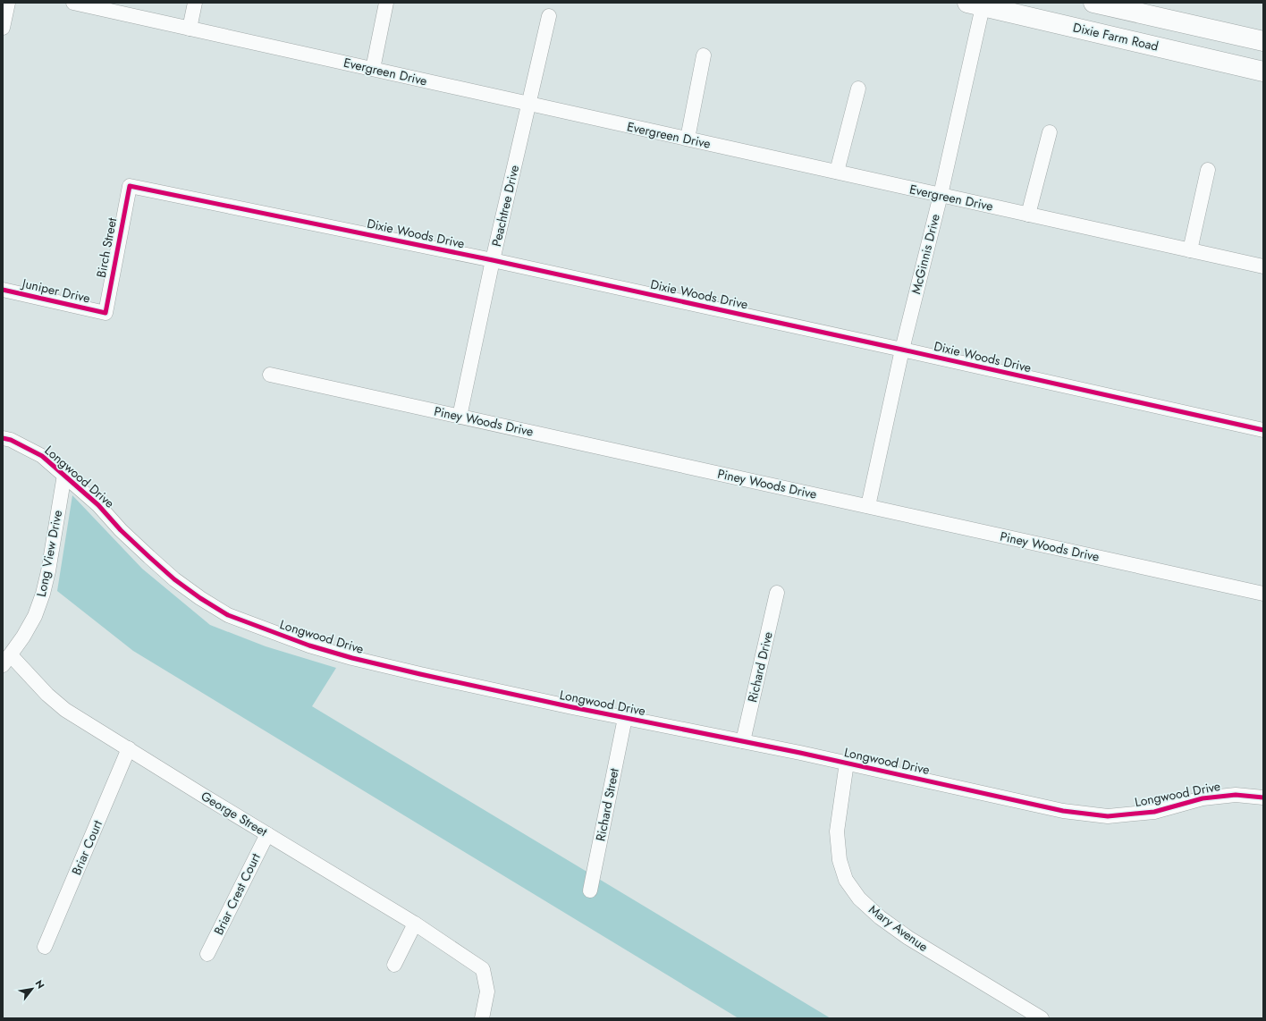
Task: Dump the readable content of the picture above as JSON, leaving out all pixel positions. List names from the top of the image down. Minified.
{"streets":{"main road":["Dixie Farm Road"],"street":["Evergreen Drive","Peachtree Drive","Dixie Woods Drive","Birch Street","McGinnis Drive","Juniper Drive","Piney Woods Drive","Longwood Drive","Long View Drive","Richard Drive","Richard Street","George Street","Briar Court","Briar Crest Court","Mary Avenue"]},"crossings":[["Dixie Farm Road","McGinnis Drive"],["Evergreen Drive","Peachtree Drive"],["Evergreen Drive","McGinnis Drive"],["Peachtree Drive","Dixie Woods Drive"],["Peachtree Drive","Piney Woods Drive"],["Dixie Woods Drive","Birch Street"],["Dixie Woods Drive","McGinnis Drive"],["Birch Street","Juniper Drive"],["McGinnis Drive","Piney Woods Drive"],["Longwood Drive","Long View Drive"],["Longwood Drive","Richard Drive"],["Longwood Drive","Richard Street"],["Longwood Drive","Mary Avenue"],["Long View Drive","George Street"],["George Street","Briar Court"],["George Street","Briar Crest Court"]],"north":"top right"}
